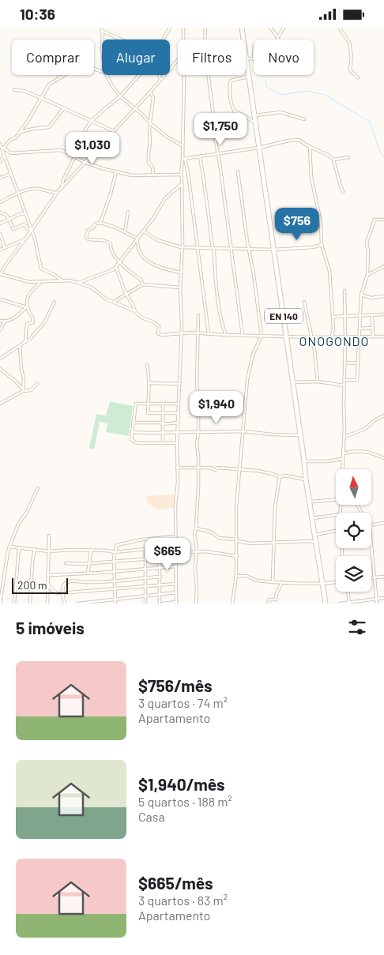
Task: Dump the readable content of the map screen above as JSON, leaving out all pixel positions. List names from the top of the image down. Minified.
{"streets":{"main road":["EN 140"]},"districts":["ONOGONDO"],"scale_bar":"200 m","north":"top","page":{"status":"10:36","chip":["Comprar","Alugar","Filtros","Novo"],"price":["$1,750","$1,030","$756","$1,940","$665"],"scale":"200 m","heading":"5 imóveis","list":[{"name":"$756/mês","note":"3 quartos · 74 m² · Apartamento"},{"name":"$1,940/mês","note":"5 quartos · 188 m² · Casa"},{"name":"$665/mês","note":"3 quartos · 83 m² · Apartamento"}]}}
